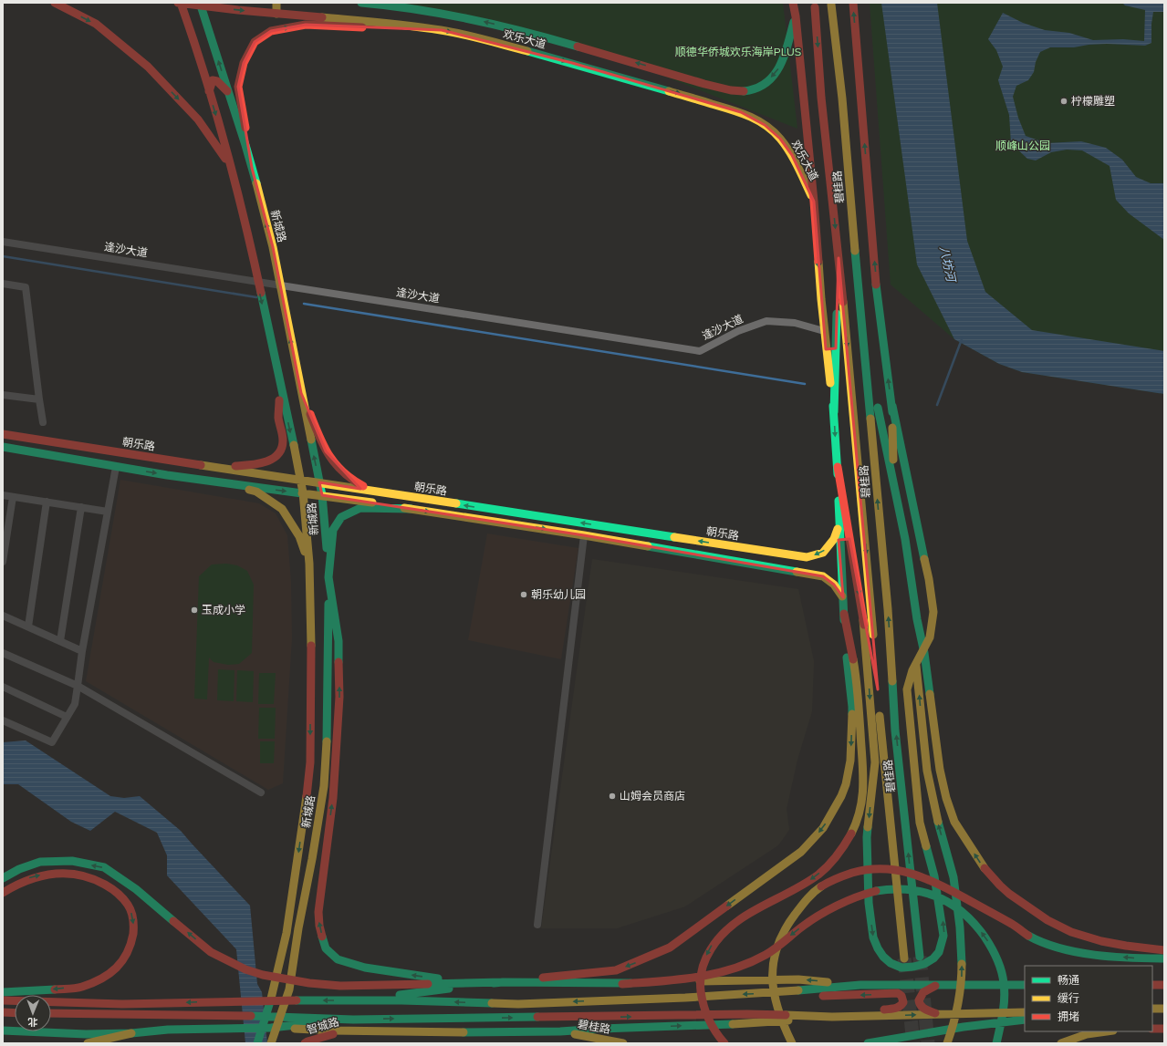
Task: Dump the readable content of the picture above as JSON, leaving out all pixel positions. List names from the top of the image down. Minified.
{"streets":{"main road":["欢乐大道","碧桂路","新城路","朝乐路","智城路"],"street":["逢沙大道"]},"crossings":[["欢乐大道","新城路"],["新城路","逢沙大道"],["新城路","朝乐路"]],"water":["八坊河"],"parks":["顺德华侨城欢乐海岸PLUS","顺峰山公园"],"places":["柠檬雕塑","朝乐幼儿园","玉成小学","山姆会员商店"],"legend":["畅通","缓行","拥堵"],"north":"bottom"}
